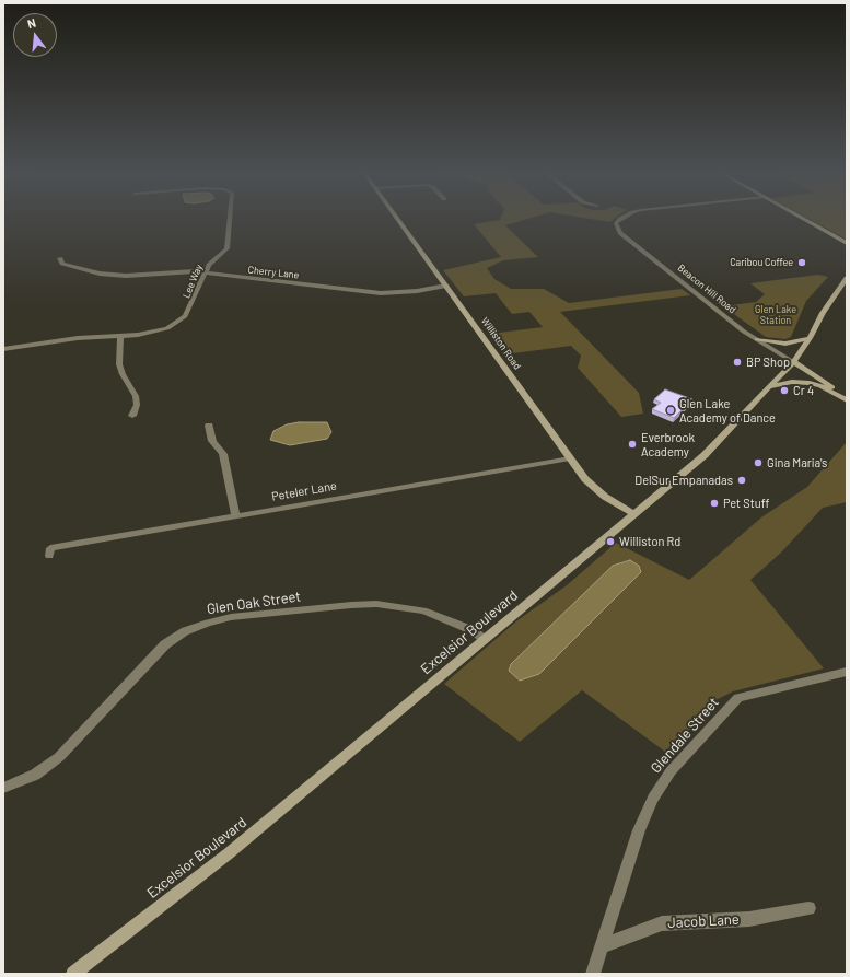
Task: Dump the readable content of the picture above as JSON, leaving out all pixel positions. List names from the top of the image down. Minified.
{"streets":{"main road":["Williston Road","Excelsior Boulevard"],"street":["Cherry Lane","Lee Way","Beacon Hill Road","Peteler Lane","Glen Oak Street","Glendale Street","Jacob Lane"]},"crossings":[["Cherry Lane","Lee Way"],["Cherry Lane","Williston Road"],["Beacon Hill Road","Excelsior Boulevard"],["Williston Road","Peteler Lane"],["Williston Road","Excelsior Boulevard"],["Glen Oak Street","Excelsior Boulevard"],["Glendale Street","Jacob Lane"]],"parks":["Glen Lake Station"],"places":["Caribou Coffee","BP Shop","Cr 4","Glen Lake Academy of Dance","Everbrook Academy","Gina Maria's","DelSur Empanadas","Pet Stuff","Williston Rd"],"north":"top"}
